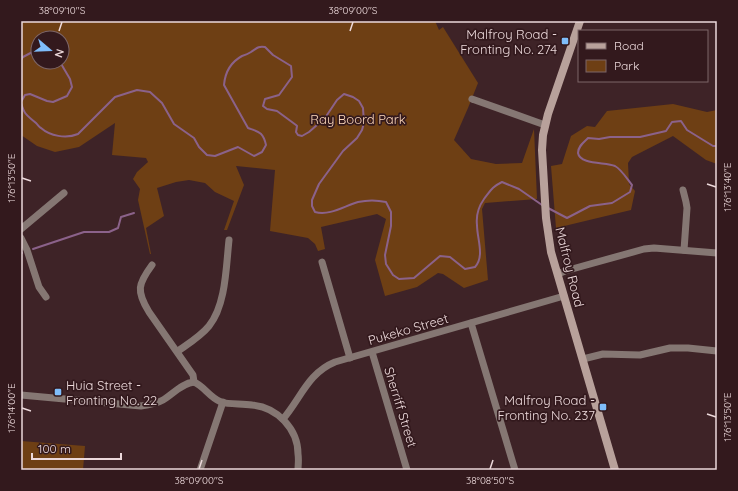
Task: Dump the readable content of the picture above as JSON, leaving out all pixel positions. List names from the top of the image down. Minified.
{"streets":{"main road":["Malfroy Road"],"street":["Pukeko Street","Sherriff Street"]},"crossings":[["Malfroy Road","Pukeko Street"],["Pukeko Street","Sherriff Street"]],"parks":["Ray Boord Park"],"places":{"transit":["Malfroy Road - Fronting No. 274","Huia Street - Fronting No. 22","Malfroy Road - Fronting No. 237"]},"legend":["Road","Park"],"scale_bar":"100 m","north":"right","coordinates":["38°09'10\"S","38°09'00\"S","176°13'50\"E","176°13'40\"E","176°14'00\"E","38°08'50\"S"]}
